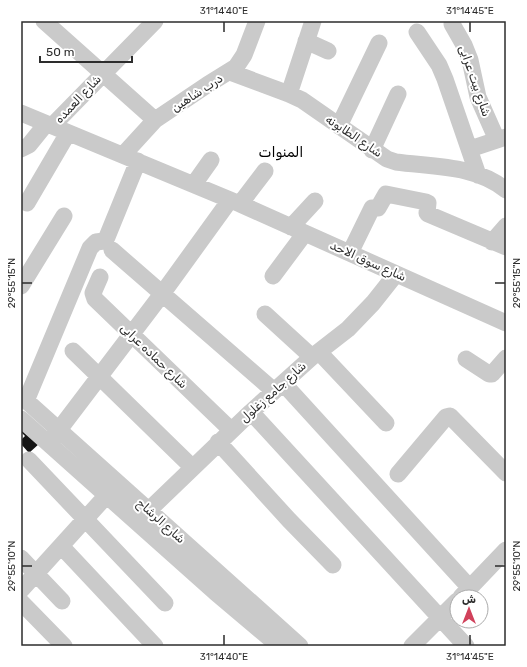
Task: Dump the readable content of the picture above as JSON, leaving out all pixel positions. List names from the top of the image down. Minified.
{"streets":{"street":["شارع بيت عرابى","درب شاهين","شارع العمده","شارع الطابونه","شارع سوق الاحد","شارع حماده عرابى","شارع جامع زغلول","شارع الرشاح"]},"crossings":[["درب شاهين","شارع الطابونه"],["درب شاهين","شارع سوق الاحد"],["درب شاهين","شارع الرشاح"],["شارع العمده","شارع سوق الاحد"],["شارع سوق الاحد","شارع جامع زغلول"],["شارع حماده عرابى","شارع جامع زغلول"],["شارع جامع زغلول","شارع الرشاح"]],"districts":["المنوات"],"scale_bar":"50 m","north":"top","coordinates":["31°14'40\"E","31°14'45\"E","29°55'15\"N","29°55'10\"N"]}
